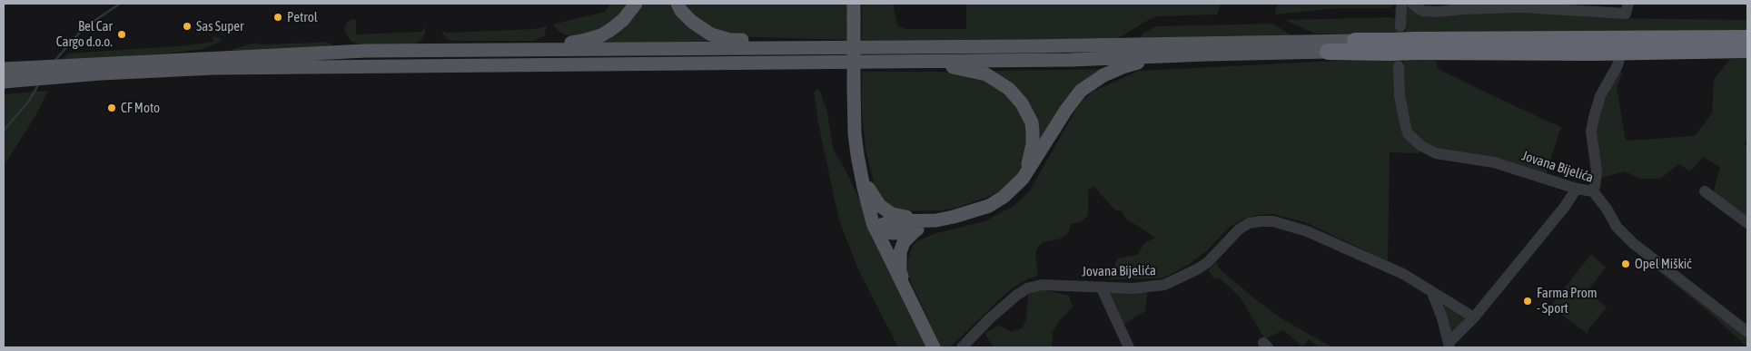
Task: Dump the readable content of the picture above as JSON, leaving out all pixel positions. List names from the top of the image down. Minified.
{"streets":{"street":["Jovana Bijelića"]},"places":["Petrol","Sas Super","Bel Car Cargo d.o.o.","CF Moto","Opel Miškić","Farma Prom - Sport"]}
